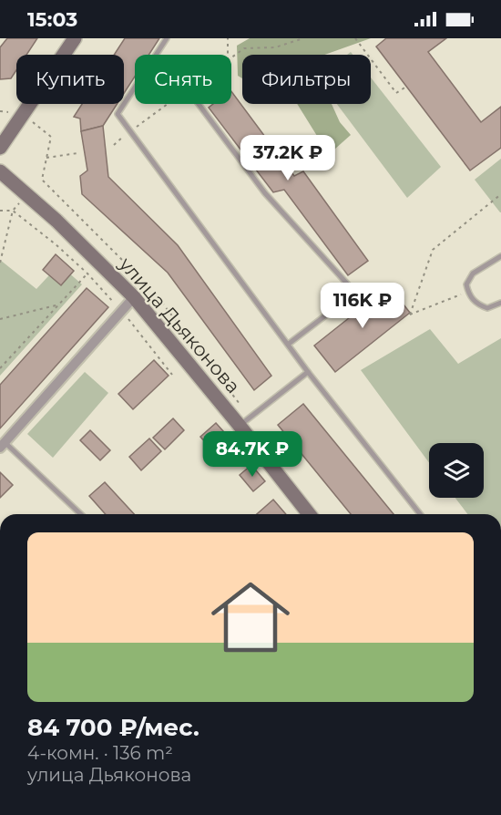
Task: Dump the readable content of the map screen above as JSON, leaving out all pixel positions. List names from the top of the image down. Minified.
{"streets":{"main road":["улица Дьяконова"]},"page":{"status":"15:03","chip":["Купить","Снять","Фильтры"],"price":["37.2K ₽","116K ₽","84.7K ₽"],"list":[{"name":"84 700 ₽/мес.","note":"4-комн. · 136 m² · улица Дьяконова"}]}}
